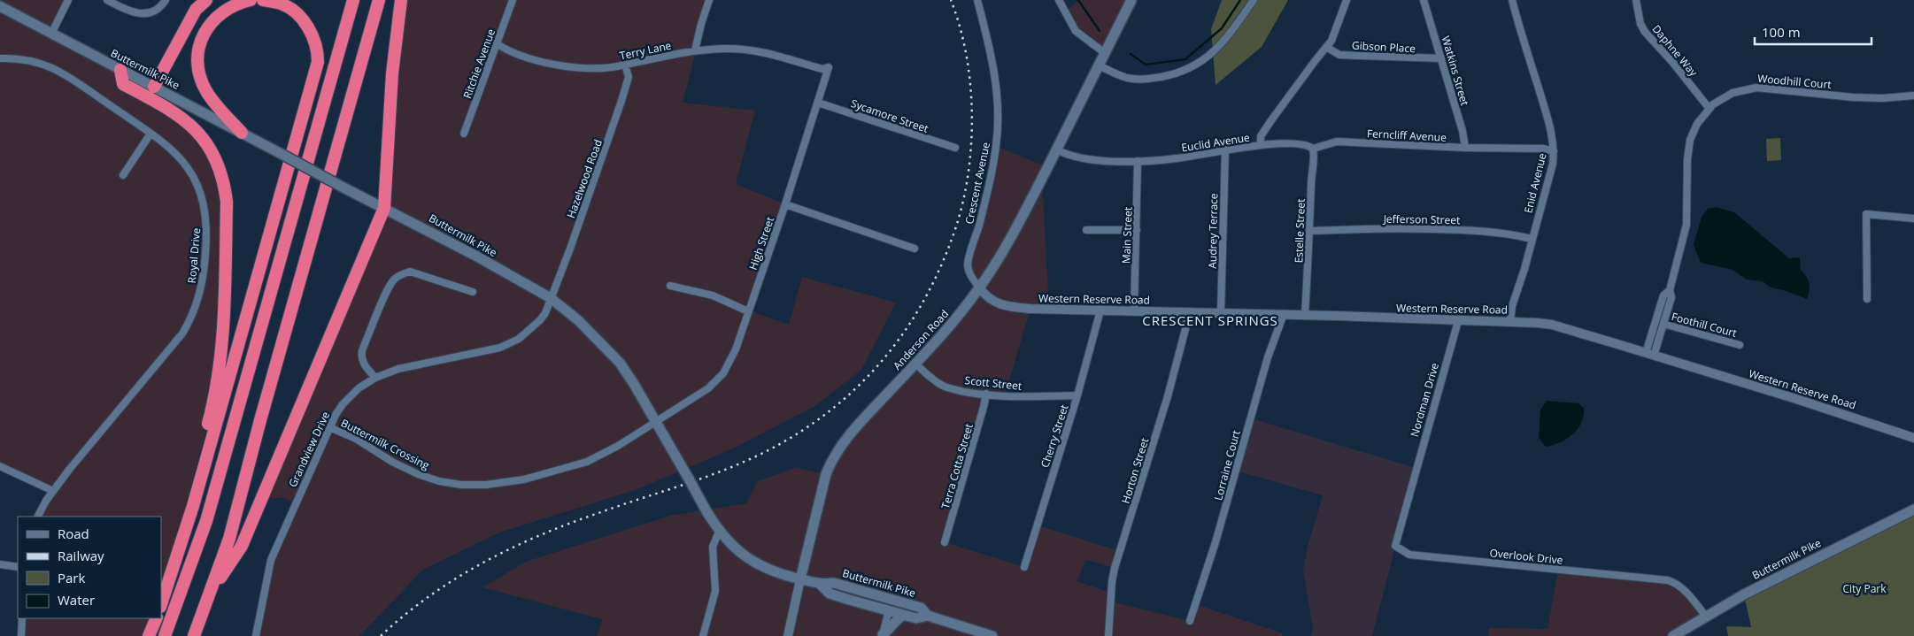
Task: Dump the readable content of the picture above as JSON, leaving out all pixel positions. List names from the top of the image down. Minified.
{"streets":{"main road":["Buttermilk Pike","Anderson Road"],"street":["Gibson Place","Terry Lane","Daphne Way","Ritchie Avenue","Watkins Street","Woodhill Court","Sycamore Street","Ferncliff Avenue","Euclid Avenue","Hazelwood Road","Crescent Avenue","Enid Avenue","Jefferson Street","Audrey Terrace","Estelle Street","Main Street","High Street","Royal Drive","Western Reserve Road","Foothill Court","Scott Street","Nordman Drive","Cherry Street","Buttermilk Crossing","Grandview Drive","Lorraine Court","Terra Cotta Street","Horton Street","Overlook Drive"]},"crossings":[["Gibson Place","Watkins Street"],["Gibson Place","Euclid Avenue"],["Terry Lane","Ritchie Avenue"],["Terry Lane","Hazelwood Road"],["Terry Lane","High Street"],["Daphne Way","Woodhill Court"],["Buttermilk Pike","Hazelwood Road"],["Buttermilk Pike","High Street"],["Buttermilk Pike","Anderson Road"],["Buttermilk Pike","Buttermilk Crossing"],["Buttermilk Pike","Grandview Drive"],["Buttermilk Pike","Overlook Drive"],["Watkins Street","Ferncliff Avenue"],["Woodhill Court","Western Reserve Road"],["Woodhill Court","Foothill Court"],["Sycamore Street","High Street"],["Ferncliff Avenue","Euclid Avenue"],["Ferncliff Avenue","Enid Avenue"],["Ferncliff Avenue","Estelle Street"],["Euclid Avenue","Audrey Terrace"],["Euclid Avenue","Main Street"],["Euclid Avenue","Anderson Road"],["Hazelwood Road","Grandview Drive"],["Crescent Avenue","Western Reserve Road"],["Crescent Avenue","Anderson Road"],["Enid Avenue","Jefferson Street"],["Enid Avenue","Western Reserve Road"],["Jefferson Street","Estelle Street"],["Audrey Terrace","Western Reserve Road"],["Estelle Street","Western Reserve Road"],["Main Street","Western Reserve Road"],["High Street","Buttermilk Crossing"],["Western Reserve Road","Anderson Road"],["Western Reserve Road","Nordman Drive"],["Western Reserve Road","Cherry Street"],["Western Reserve Road","Lorraine Court"],["Western Reserve Road","Horton Street"],["Anderson Road","Scott Street"],["Scott Street","Cherry Street"],["Scott Street","Terra Cotta Street"],["Nordman Drive","Overlook Drive"],["Buttermilk Crossing","Grandview Drive"]],"districts":["CRESCENT SPRINGS"],"parks":["City Park"],"legend":["Road","Railway","Park","Water"],"scale_bar":"100 m"}
